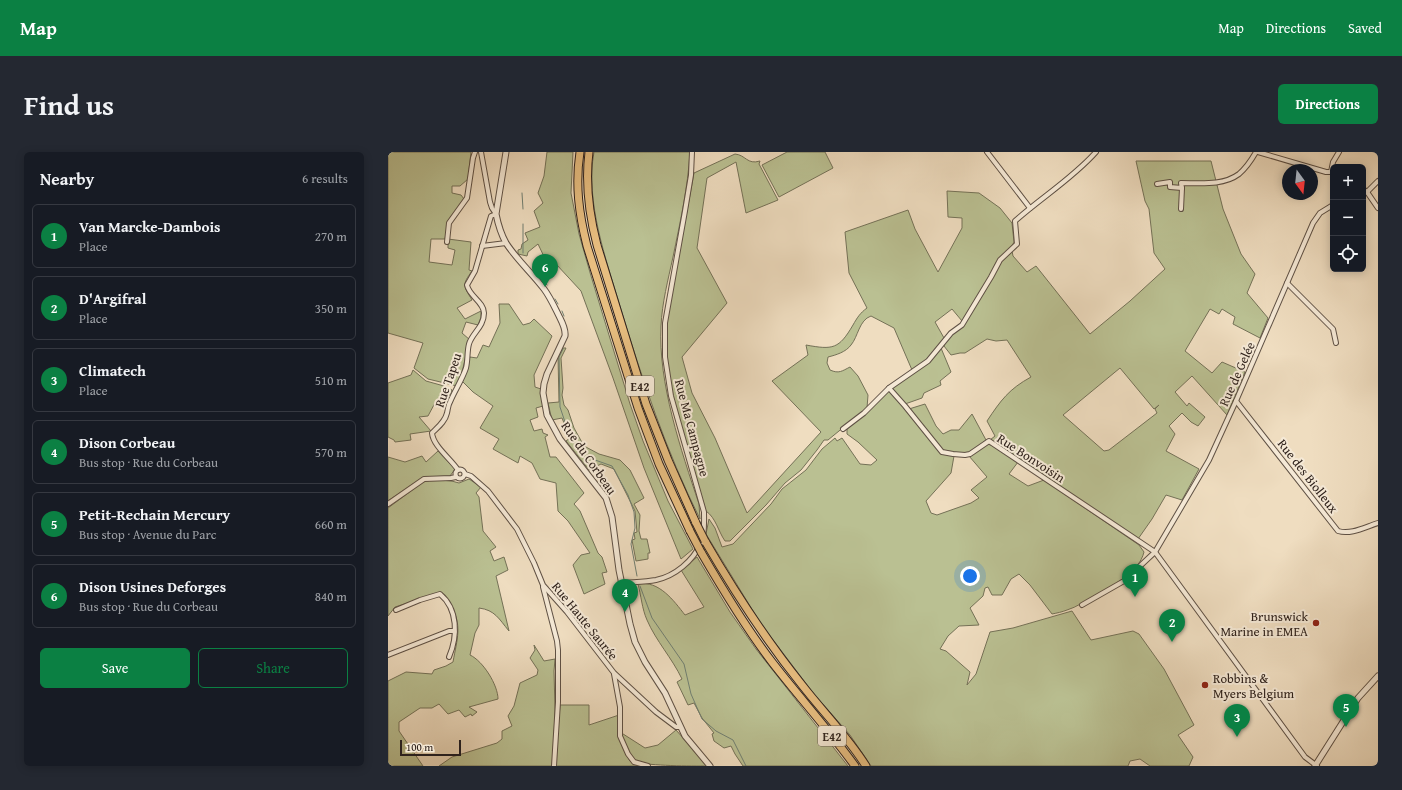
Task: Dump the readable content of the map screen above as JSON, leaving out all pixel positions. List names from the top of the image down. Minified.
{"streets":{"highway":["E42"],"street":["Rue de Gelée","Rue Tapeu","Rue Ma Campagne","Rue du Corbeau","Rue Bonvoisin","Rue des Biolleux","Rue Haute Saurée"]},"crossings":[["Rue de Gelée","Rue Bonvoisin"],["Rue de Gelée","Rue des Biolleux"],["Rue Tapeu","Rue du Corbeau"],["Rue Tapeu","Rue Haute Saurée"],["Rue Ma Campagne","Rue du Corbeau"],["Rue du Corbeau","Rue Haute Saurée"]],"places":["Brunswick Marine in EMEA","Robbins & Myers Belgium"],"scale_bar":"100 m","north":"bottom","page":{"header":"Map","nav":["Map","Directions","Saved"],"title":"Find us","buttons":["Directions",["Save","Share"]],"heading":["Nearby","6 results"],"map_buttons":["+","−"],"list":[{"mark":"1","name":"Van Marcke-Dambois","note":"Place","value":"270 m"},{"mark":"2","name":"D'Argifral","note":"Place","value":"350 m"},{"mark":"3","name":"Climatech","note":"Place","value":"510 m"},{"mark":"4","name":"Dison Corbeau","note":"Bus stop · Rue du Corbeau","value":"570 m"},{"mark":"5","name":"Petit-Rechain Mercury","note":"Bus stop · Avenue du Parc","value":"660 m"},{"mark":"6","name":"Dison Usines Deforges","note":"Bus stop · Rue du Corbeau","value":"840 m"}],"pins":["6","1","4","2","5","3"],"scale":"100 m"}}
